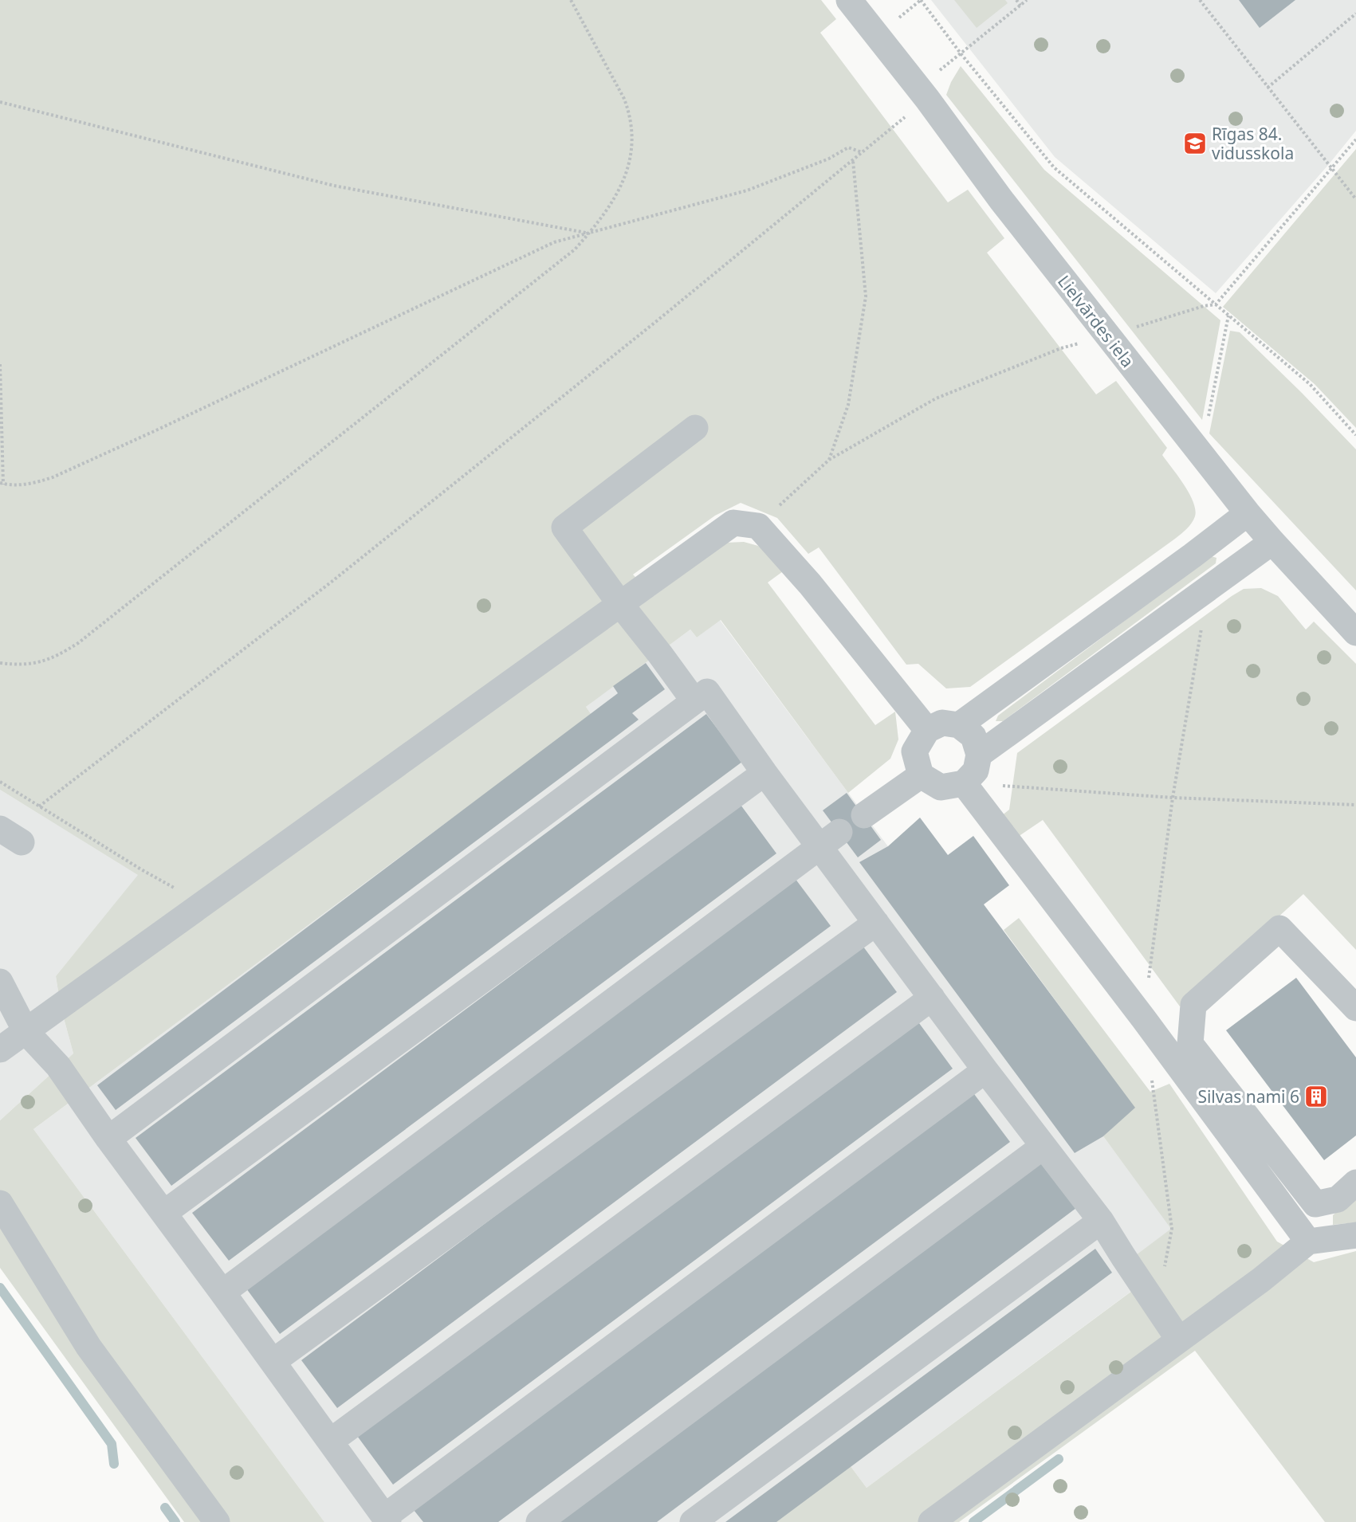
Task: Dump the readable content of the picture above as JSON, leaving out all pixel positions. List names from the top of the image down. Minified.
{"streets":{"street":["Lielvārdes iela"]},"places":{"school or university":["Rīgas 84. vidusskola"],"building":["Silvas nami 6"]}}
